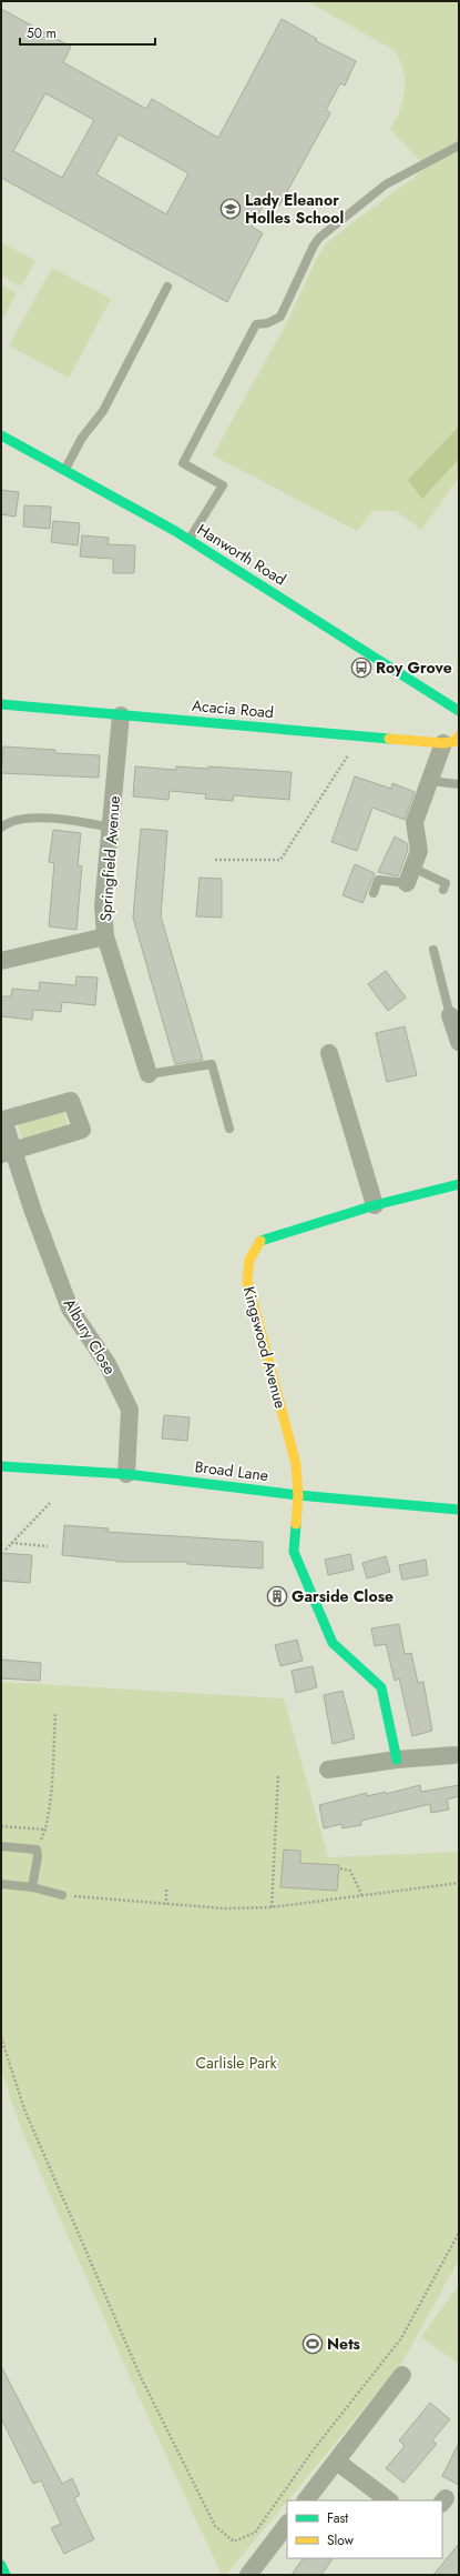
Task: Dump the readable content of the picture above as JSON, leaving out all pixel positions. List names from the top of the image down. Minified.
{"streets":{"street":["Hanworth Road","Acacia Road","Springfield Avenue","Albury Close","Kingswood Avenue","Broad Lane"]},"crossings":[["Acacia Road","Springfield Avenue"],["Albury Close","Broad Lane"],["Kingswood Avenue","Broad Lane"]],"parks":["Carlisle Park"],"places":{"school or university":["Lady Eleanor Holles School"],"bus stop":["Roy Grove"],"building":["Garside Close"],"sports":["Nets"]},"legend":["Fast","Slow"],"scale_bar":"50 m"}
